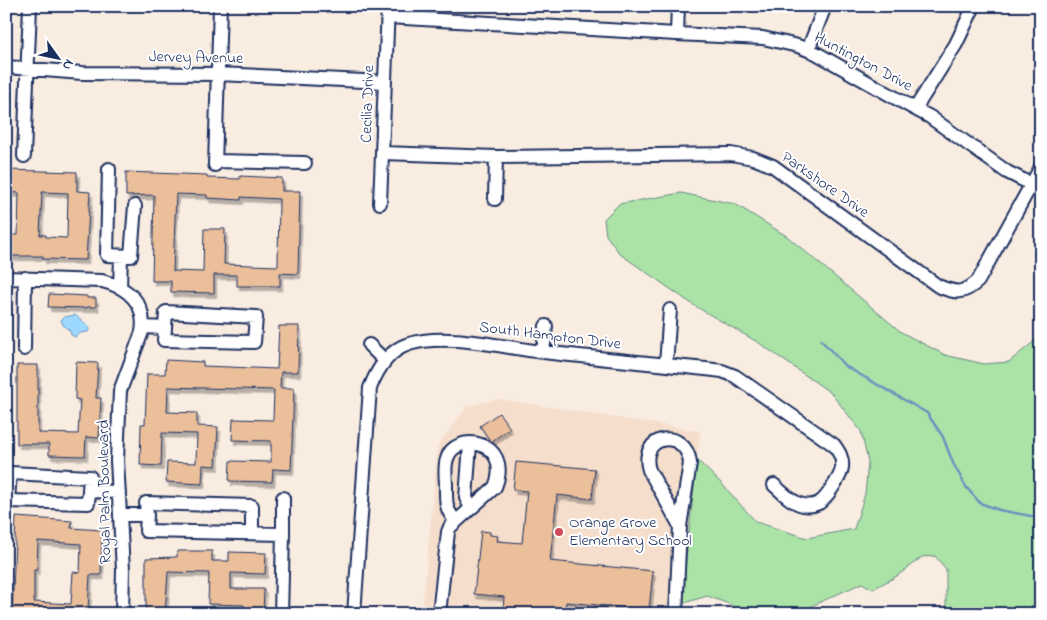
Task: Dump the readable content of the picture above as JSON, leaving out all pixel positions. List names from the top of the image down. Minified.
{"streets":{"street":["Jervey Avenue","Huntington Drive","Cecilia Drive","Parkshore Drive","South Hampton Drive","Royal Palm Boulevard"]},"crossings":[["Jervey Avenue","Cecilia Drive"],["Huntington Drive","Cecilia Drive"],["Huntington Drive","Parkshore Drive"],["Cecilia Drive","Parkshore Drive"]],"places":["Orange Grove Elementary School"],"north":"bottom right"}
